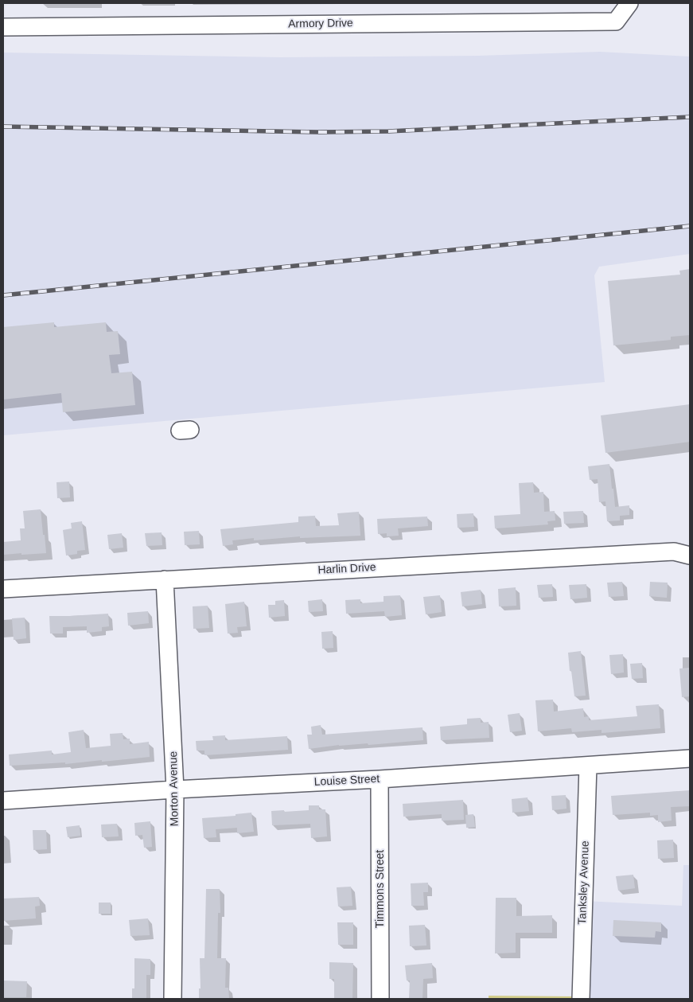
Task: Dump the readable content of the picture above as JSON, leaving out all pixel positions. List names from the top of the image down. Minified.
{"streets":{"street":["Armory Drive","Harlin Drive","Louise Street","Morton Avenue","Tanksley Avenue","Timmons Street"]},"crossings":[["Harlin Drive","Morton Avenue"],["Louise Street","Morton Avenue"],["Louise Street","Tanksley Avenue"],["Louise Street","Timmons Street"]]}
